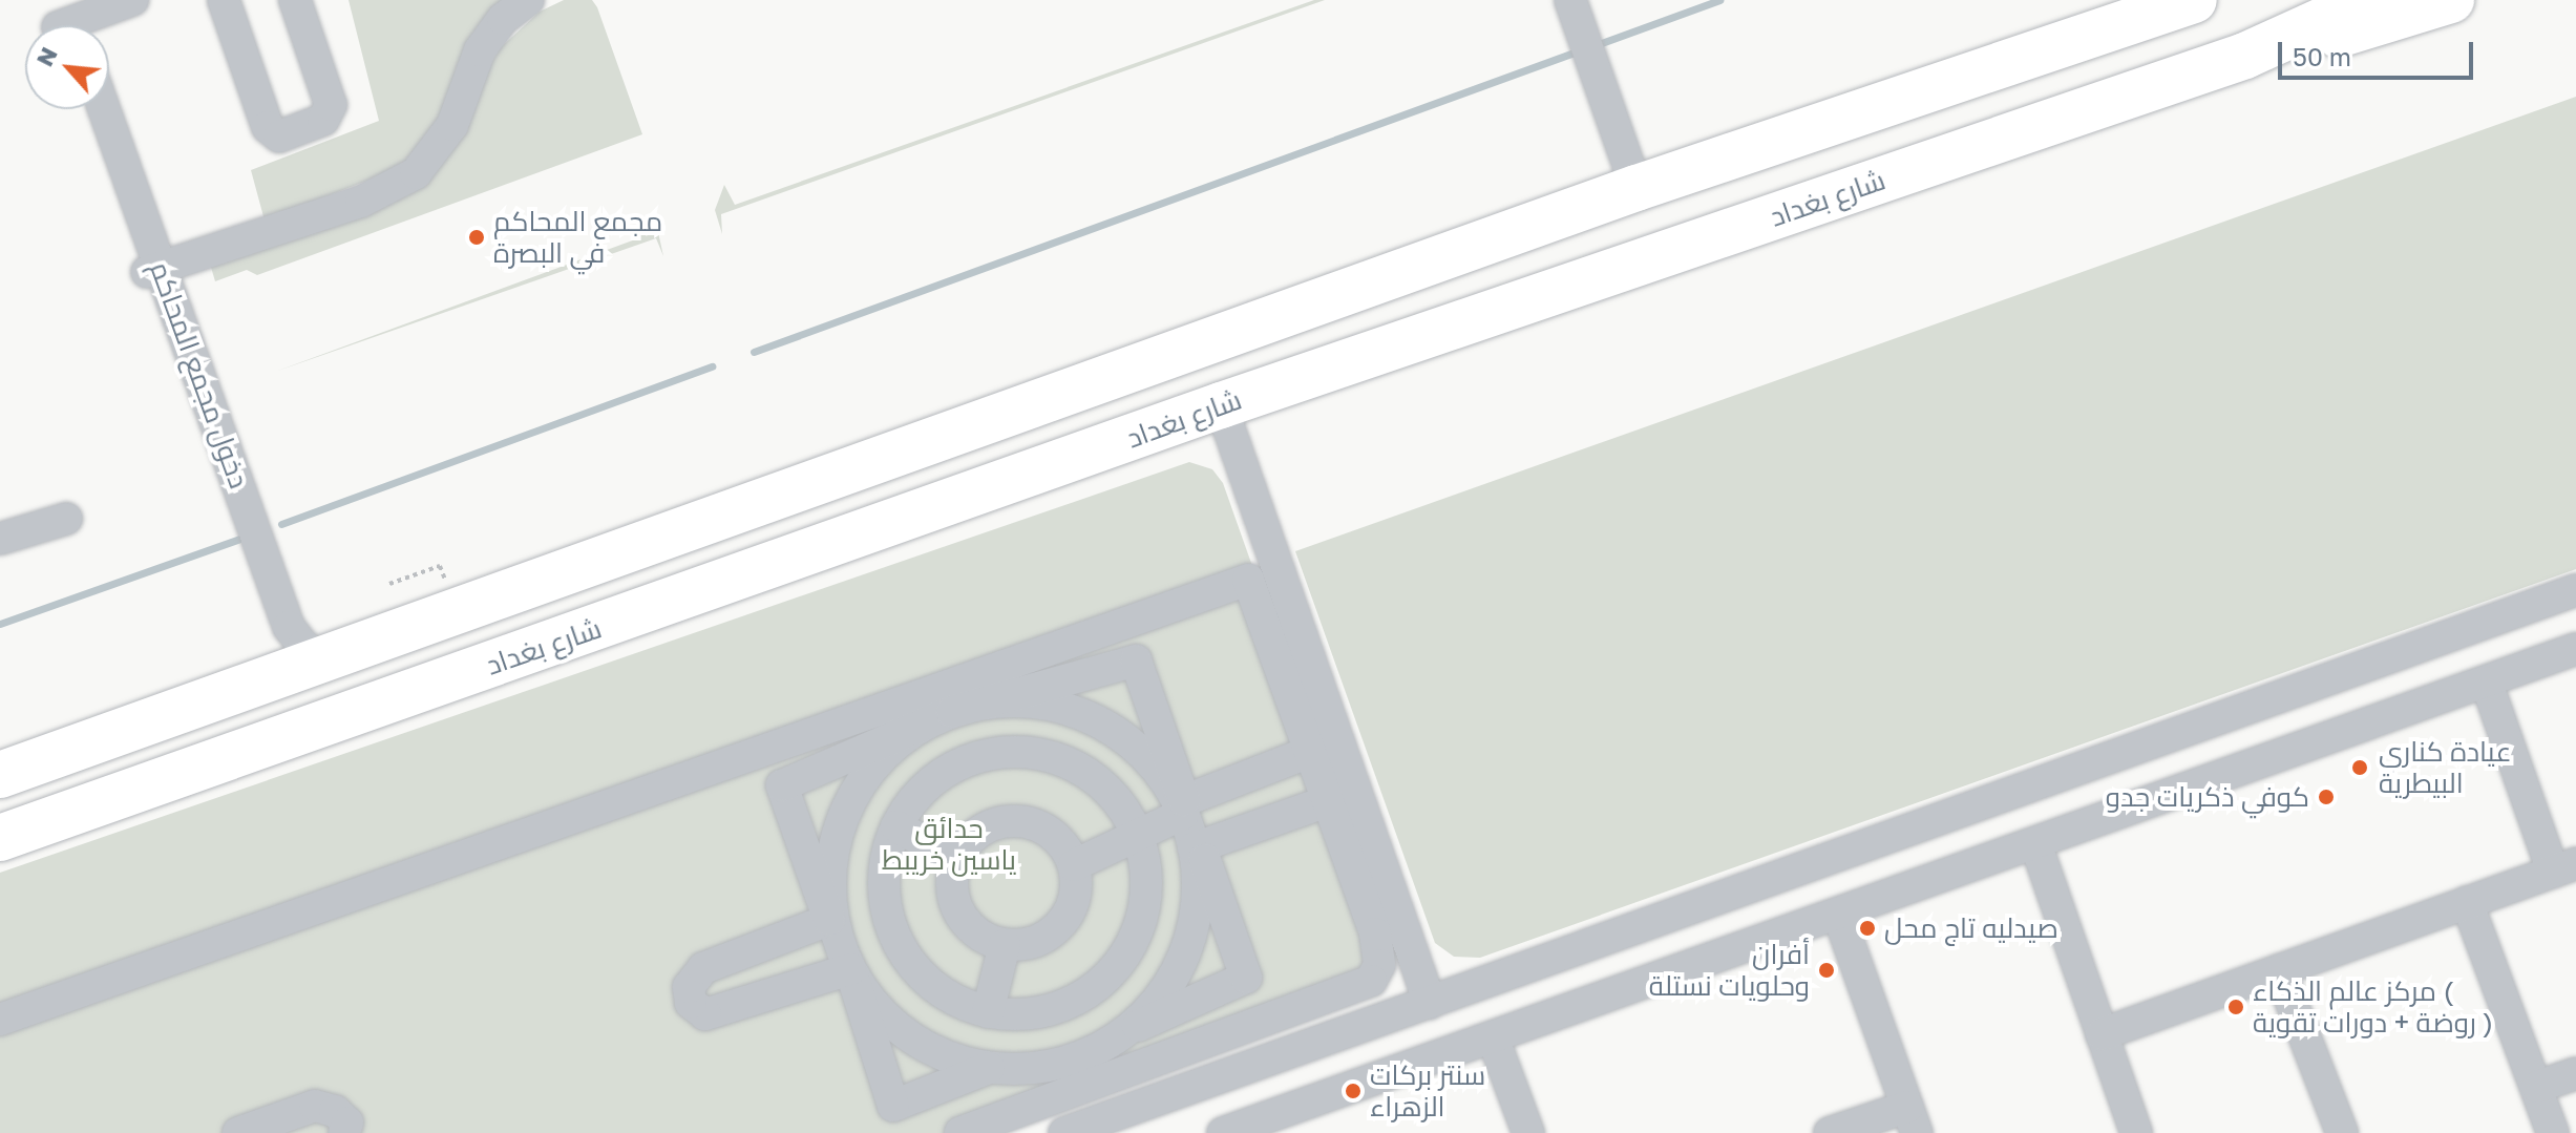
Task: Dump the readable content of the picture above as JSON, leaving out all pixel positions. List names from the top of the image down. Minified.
{"streets":{"highway":["شارع بغداد"],"street":["دخول مجمع المحاكم"]},"parks":["حدائق ياسين خريبط"],"places":["مجمع المحاكم في البصرة","عيادة كناري البيطرية","كوفي ذكريات جدو","صيدليه تاج محل","أفران وحلويات نستلة","مركز عالم الذكاء ( روضة + دورات تقوية )","سنتر بركات الزهراء"],"scale_bar":"50 m","north":"top left"}
